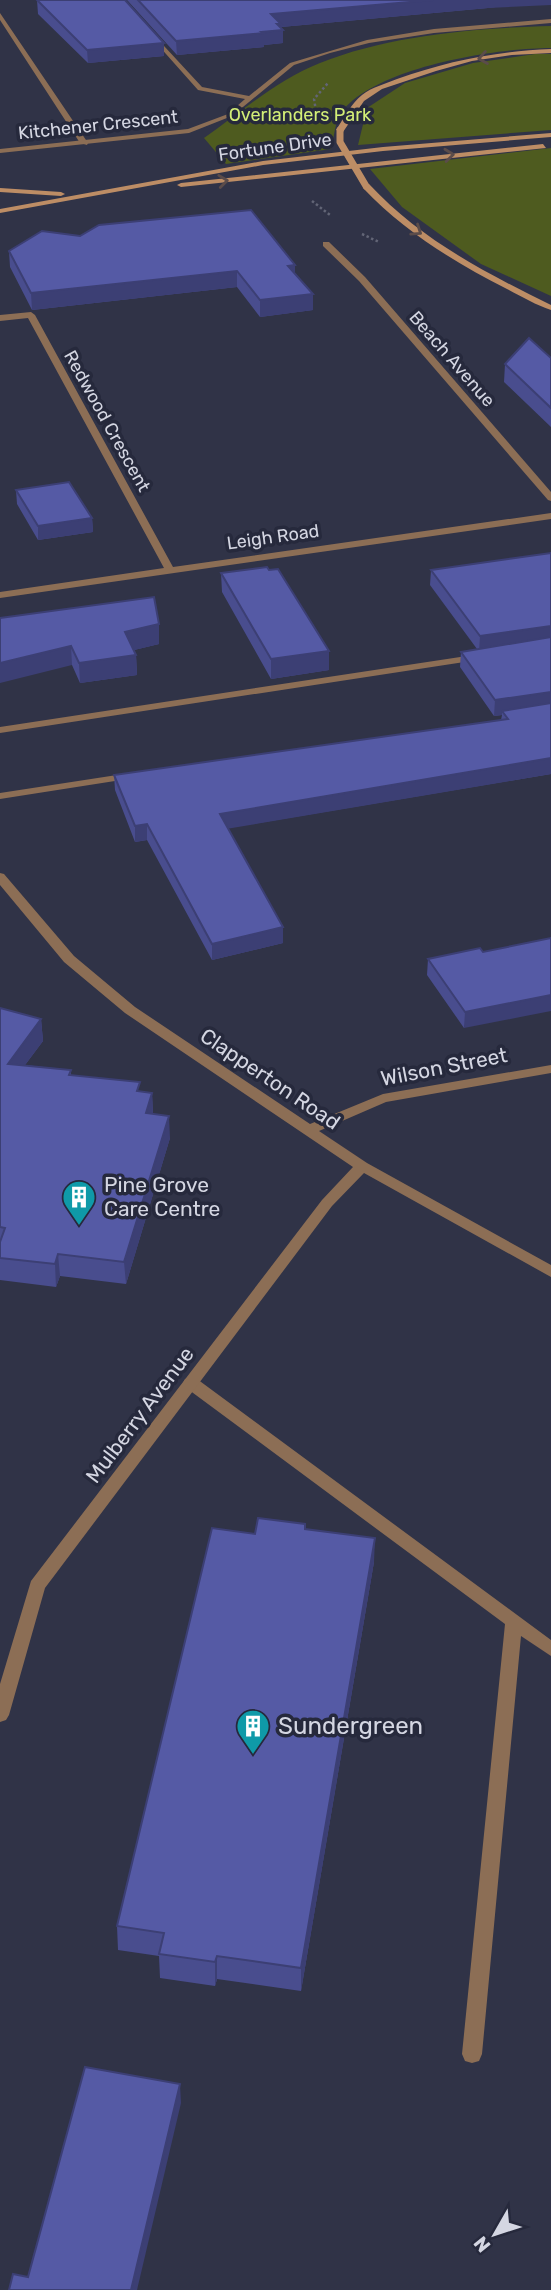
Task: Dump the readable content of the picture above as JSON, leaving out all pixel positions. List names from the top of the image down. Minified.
{"streets":{"main road":["Fortune Drive"],"street":["Kitchener Crescent","Beach Avenue","Redwood Crescent","Leigh Road","Wilson Street","Clapperton Road","Mulberry Avenue"]},"crossings":[["Redwood Crescent","Leigh Road"],["Wilson Street","Clapperton Road"],["Clapperton Road","Mulberry Avenue"]],"parks":["Overlanders Park"],"places":{"building":["Pine Grove Care Centre","Sundergreen"]},"north":"bottom left"}
